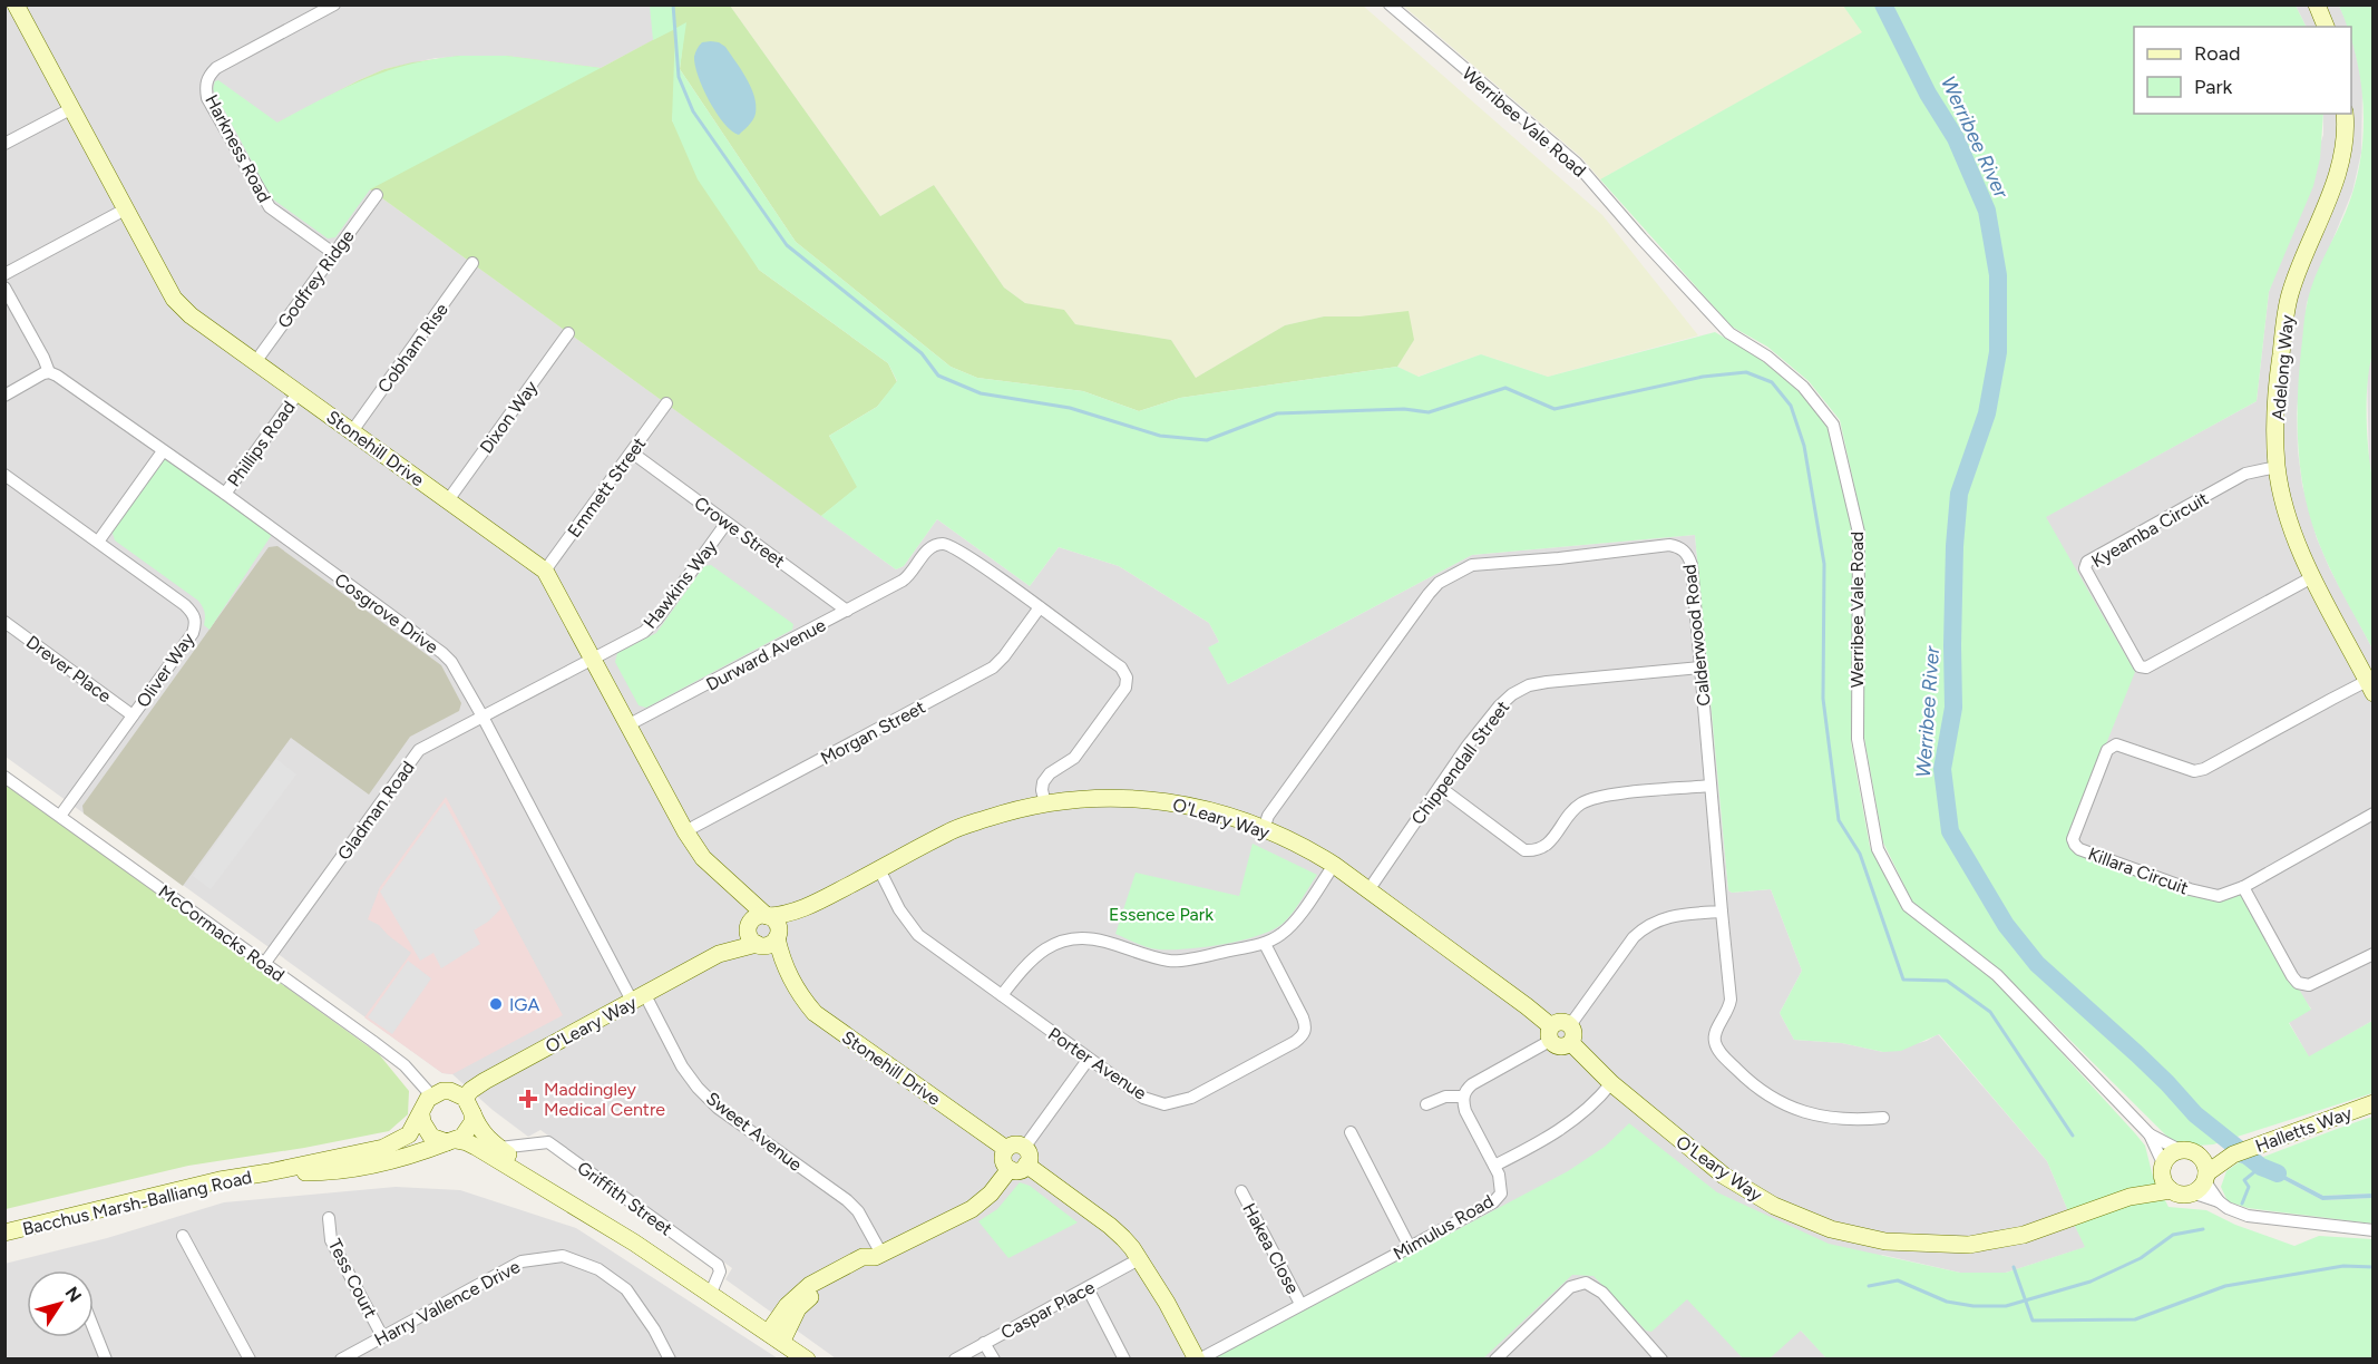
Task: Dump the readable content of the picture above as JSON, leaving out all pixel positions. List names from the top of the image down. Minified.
{"streets":{"street":["Werribee Vale Road","Harkness Road","Godfrey Ridge","Cobham Rise","Adelong Way","Dixon Way","Phillips Road","Stonehill Drive","Emmett Street","Kyeamba Circuit","Crowe Street","Hawkins Way","Cosgrove Drive","Calderwood Road","Durward Avenue","Drever Place","Oliver Way","Morgan Street","Chippendall Street","Gladman Road","O'Leary Way","Killara Circuit","McCormacks Road","Porter Avenue","Halletts Way","Sweet Avenue","Griffith Street","Bacchus Marsh-Balliang Road","Mimulus Road","Hakea Close","Tess Court","Harry Vallence Drive","Caspar Place"]},"crossings":[["Werribee Vale Road","O'Leary Way"],["Werribee Vale Road","Halletts Way"],["Harkness Road","Godfrey Ridge"],["Godfrey Ridge","Stonehill Drive"],["Cobham Rise","Stonehill Drive"],["Adelong Way","Kyeamba Circuit"],["Adelong Way","Killara Circuit"],["Dixon Way","Stonehill Drive"],["Phillips Road","Stonehill Drive"],["Phillips Road","Cosgrove Drive"],["Stonehill Drive","Emmett Street"],["Stonehill Drive","Hawkins Way"],["Stonehill Drive","Durward Avenue"],["Stonehill Drive","Morgan Street"],["Stonehill Drive","Gladman Road"],["Emmett Street","Crowe Street"],["Crowe Street","Hawkins Way"],["Crowe Street","Durward Avenue"],["Hawkins Way","Gladman Road"],["Cosgrove Drive","Gladman Road"],["Cosgrove Drive","O'Leary Way"],["Cosgrove Drive","Sweet Avenue"],["Calderwood Road","Chippendall Street"],["Calderwood Road","O'Leary Way"],["Durward Avenue","Morgan Street"],["Drever Place","Oliver Way"],["Oliver Way","McCormacks Road"],["Chippendall Street","O'Leary Way"],["Gladman Road","McCormacks Road"],["O'Leary Way","McCormacks Road"],["O'Leary Way","Porter Avenue"],["O'Leary Way","Halletts Way"],["O'Leary Way","Sweet Avenue"],["O'Leary Way","Griffith Street"],["O'Leary Way","Bacchus Marsh-Balliang Road"],["McCormacks Road","Griffith Street"],["McCormacks Road","Bacchus Marsh-Balliang Road"],["Griffith Street","Bacchus Marsh-Balliang Road"],["Mimulus Road","Hakea Close"],["Tess Court","Harry Vallence Drive"]],"water":["Werribee River"],"parks":["Essence Park"],"places":{"other":["IGA"],"health":["Maddingley Medical Centre"]},"legend":["Road","Park"],"north":"top right"}
